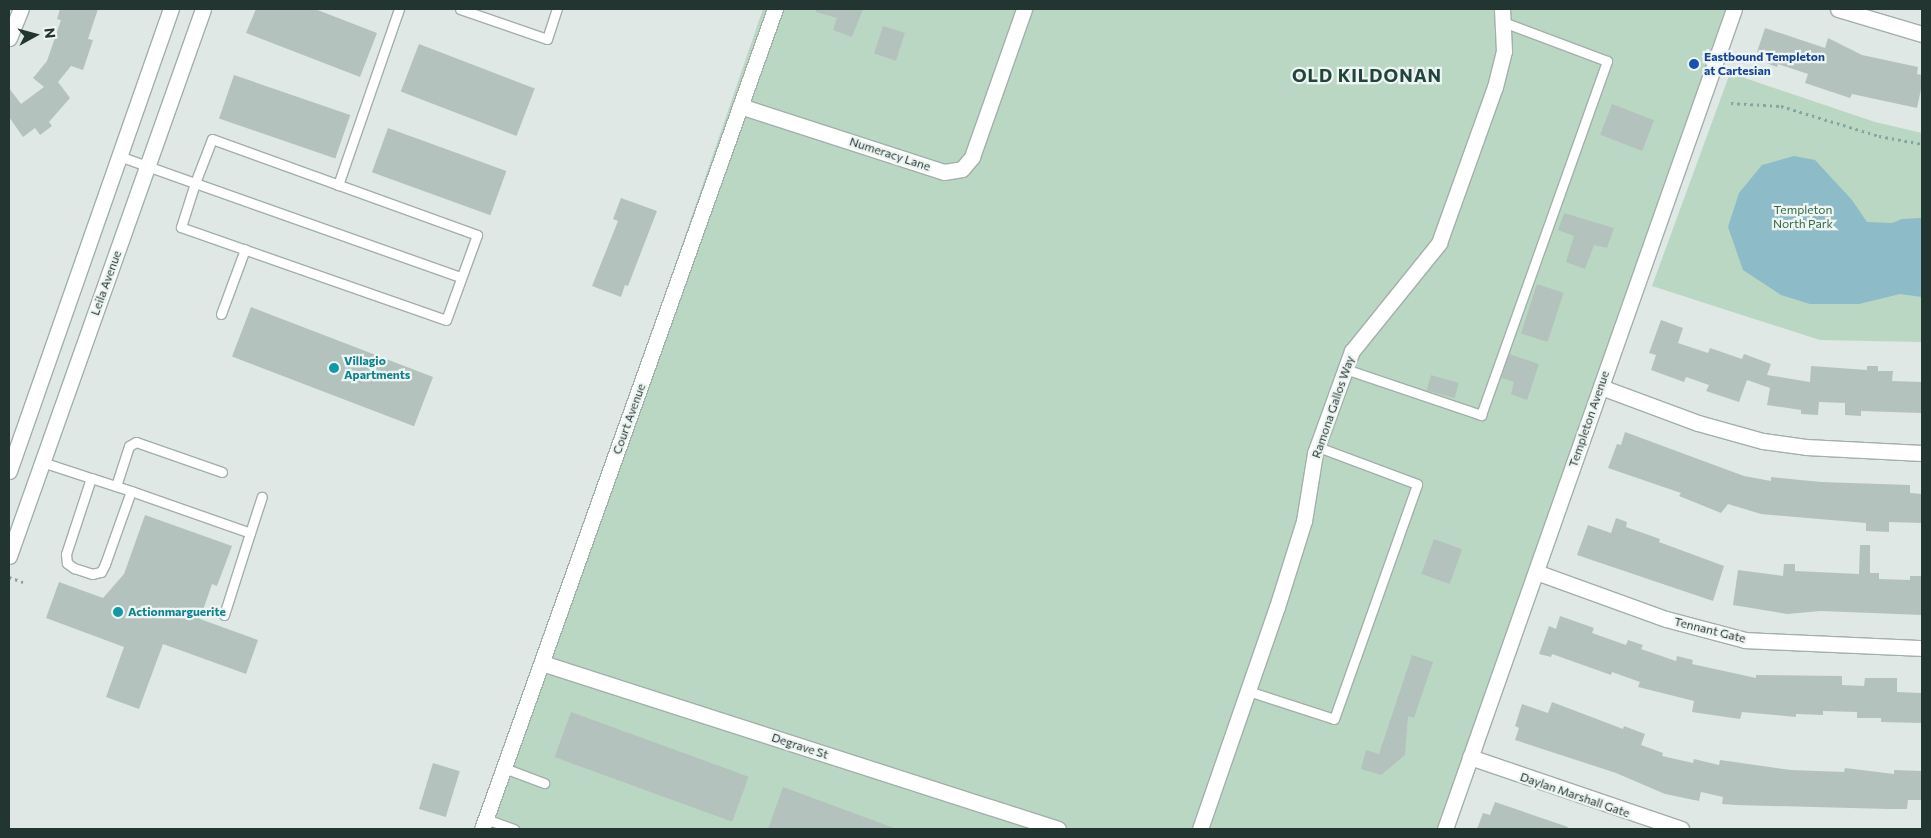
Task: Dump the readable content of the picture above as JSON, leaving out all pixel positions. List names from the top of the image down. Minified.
{"streets":{"street":["Numeracy Lane","Leila Avenue","Ramona Gallos Way","Court Avenue","Templeton Avenue","Tennant Gate","Degrave St","Daylan Marshall Gate"]},"crossings":[["Numeracy Lane","Court Avenue"],["Court Avenue","Degrave St"],["Templeton Avenue","Tennant Gate"],["Templeton Avenue","Daylan Marshall Gate"]],"districts":["OLD KILDONAN"],"parks":["Templeton North Park"],"places":["Eastbound Templeton at Cartesian","Villagio Apartments","Actionmarguerite"],"north":"right"}
